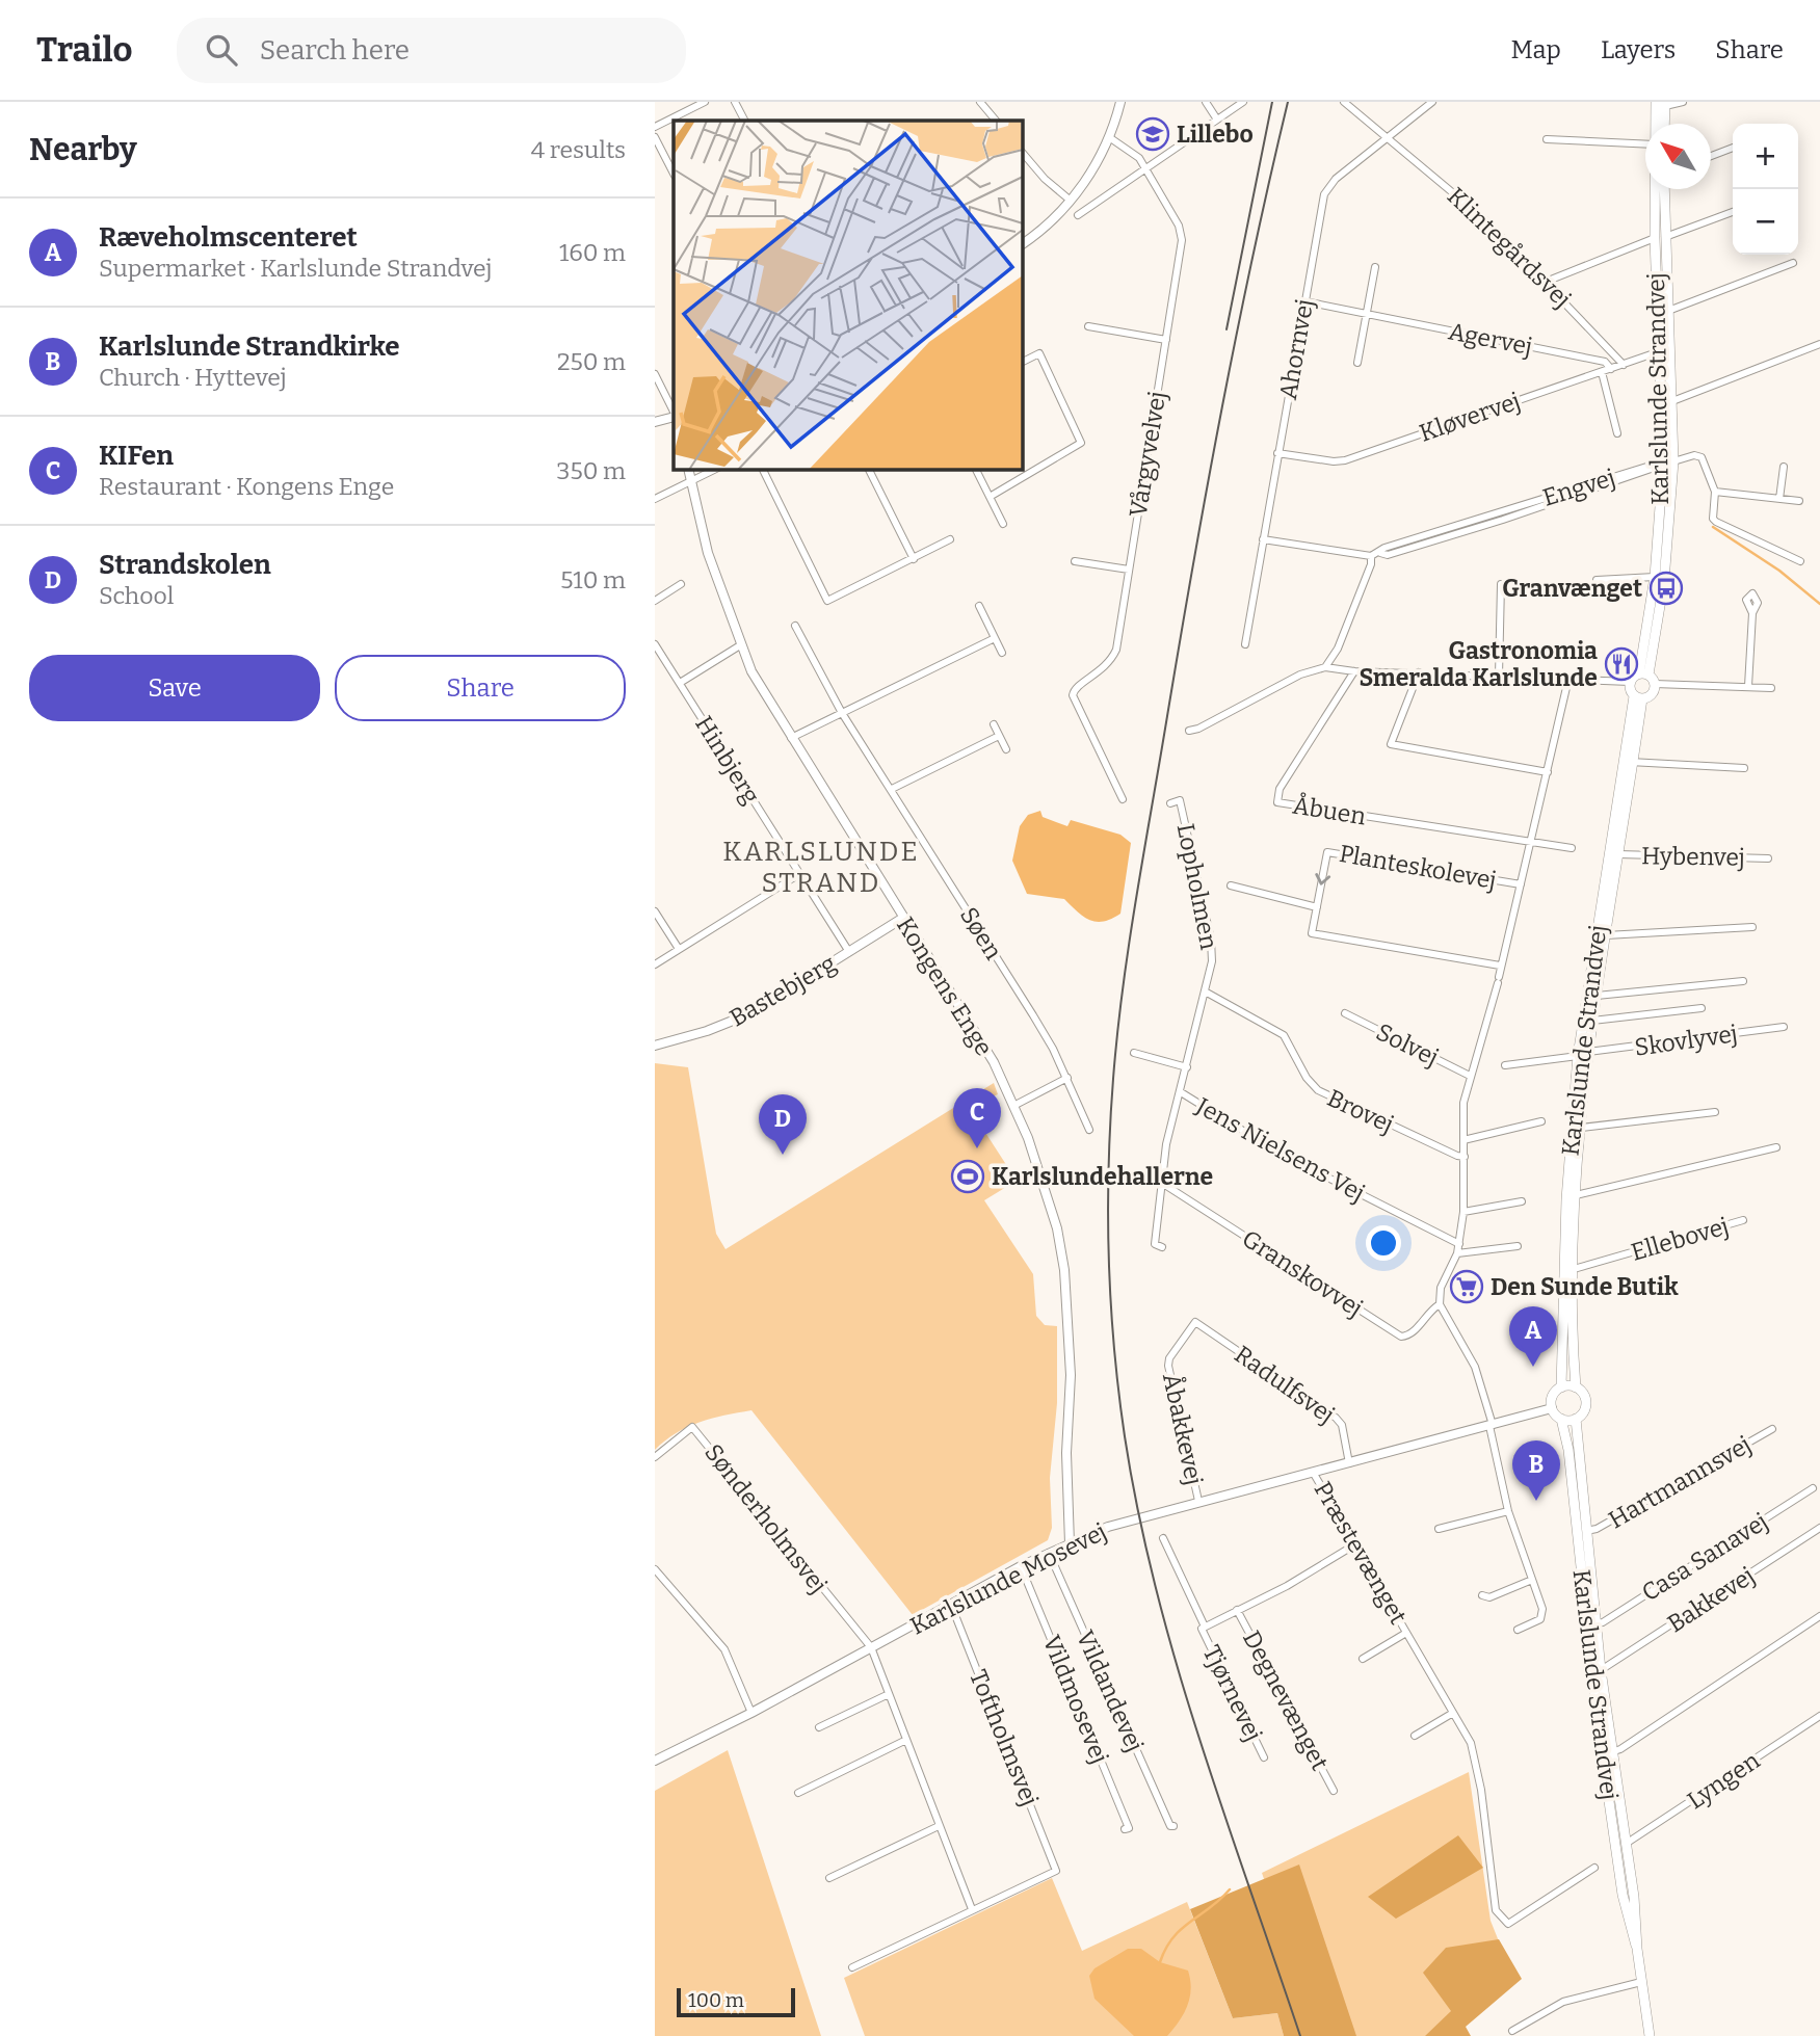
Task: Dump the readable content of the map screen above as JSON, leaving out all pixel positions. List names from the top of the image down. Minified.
{"streets":{"main road":["Karlslunde Strandvej"],"street":["Klintegårdsvej","Agervej","Ahornvej","Kløvervej","Vårgyvelvej","Engvej","Hinbjerg","Åbuen","Hybenvej","Planteskolevej","Lopholmen","Søen","Kongens Enge","Bastebjerg","Skovlyvej","Solvej","Brovej","Jens Nielsens Vej","Ellebovej","Granskovvej","Radulfsvej","Åbakkevej","Hartmannsvej","Sønderholmsvej","Præstevænget","Casa Sanavej","Karlslunde Mosevej","Bakkevej","Vildandevej","Tjørnevej","Vildmosevej","Degnevænget","Toftholmsvej","Lyngen"]},"crossings":[["Klintegårdsvej","Ahornvej"],["Klintegårdsvej","Kløvervej"],["Agervej","Ahornvej"],["Agervej","Kløvervej"],["Ahornvej","Kløvervej"],["Karlslunde Strandvej","Kløvervej"],["Karlslunde Strandvej","Engvej"],["Karlslunde Strandvej","Hybenvej"],["Karlslunde Strandvej","Skovlyvej"],["Karlslunde Strandvej","Ellebovej"],["Karlslunde Strandvej","Hartmannsvej"],["Karlslunde Strandvej","Casa Sanavej"],["Karlslunde Strandvej","Karlslunde Mosevej"],["Karlslunde Strandvej","Bakkevej"],["Karlslunde Strandvej","Lyngen"],["Hinbjerg","Bastebjerg"],["Lopholmen","Brovej"],["Lopholmen","Jens Nielsens Vej"],["Lopholmen","Granskovvej"],["Kongens Enge","Bastebjerg"],["Kongens Enge","Karlslunde Mosevej"],["Radulfsvej","Åbakkevej"],["Radulfsvej","Karlslunde Mosevej"],["Åbakkevej","Karlslunde Mosevej"],["Sønderholmsvej","Karlslunde Mosevej"],["Præstevænget","Karlslunde Mosevej"],["Karlslunde Mosevej","Vildandevej"],["Karlslunde Mosevej","Vildmosevej"],["Karlslunde Mosevej","Toftholmsvej"]],"one_way":["Planteskolevej"],"districts":["KARLSLUNDE STRAND"],"places":{"school or university":["Lillebo"],"bus stop":["Granvænget"],"restaurant":["Gastronomia Smeralda Karlslunde"],"sports":["Karlslundehallerne"],"supermarket":["Den Sunde Butik"]},"scale_bar":"100 m","north":"top left","page":{"header":"Trailo","search":"Search here","nav":["Map","Layers","Share"],"heading":["Nearby","4 results"],"map_buttons":["+","−"],"list":[{"mark":"A","name":"Ræveholmscenteret","note":"Supermarket · Karlslunde Strandvej","value":"160 m"},{"mark":"B","name":"Karlslunde Strandkirke","note":"Church · Hyttevej","value":"250 m"},{"mark":"C","name":"KIFen","note":"Restaurant · Kongens Enge","value":"350 m"},{"mark":"D","name":"Strandskolen","note":"School","value":"510 m"}],"buttons":["Save","Share"],"pins":["C","D","A","B"],"scale":"100 m"}}
